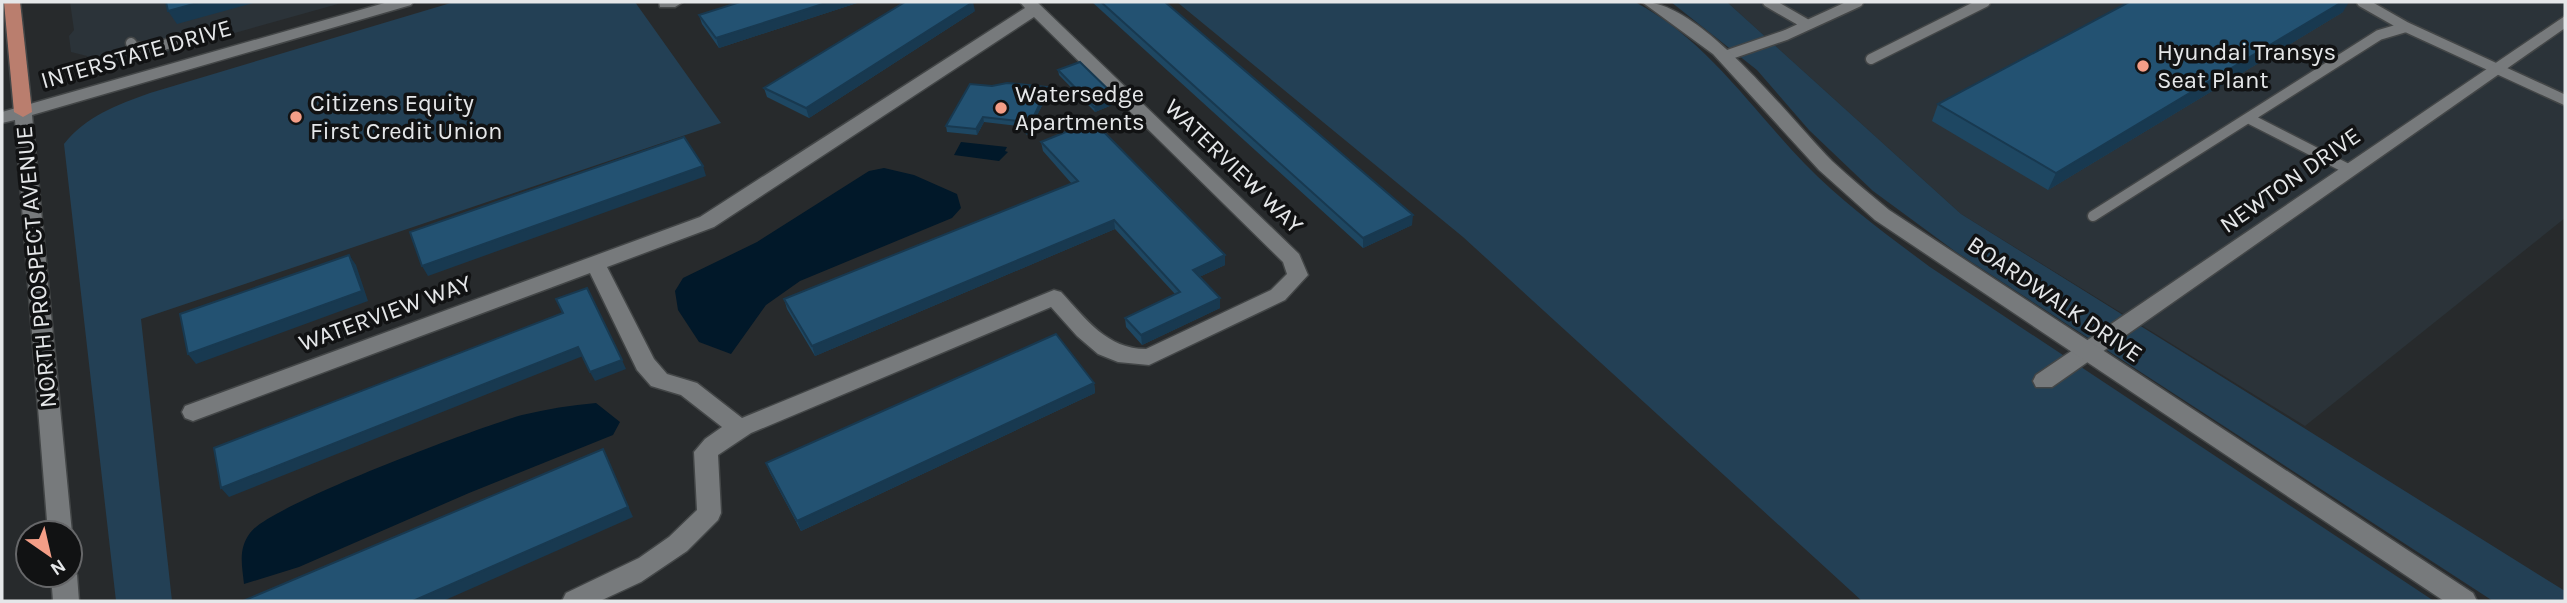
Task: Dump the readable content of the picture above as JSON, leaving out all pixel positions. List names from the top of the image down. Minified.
{"streets":{"main road":["NORTH PROSPECT AVENUE"],"street":["INTERSTATE DRIVE","WATERVIEW WAY","NEWTON DRIVE","BOARDWALK DRIVE"]},"crossings":[["INTERSTATE DRIVE","NORTH PROSPECT AVENUE"],["NEWTON DRIVE","BOARDWALK DRIVE"]],"places":["Hyundai Transys Seat Plant","Watersedge Apartments","Citizens Equity First Credit Union"],"north":"bottom right"}
